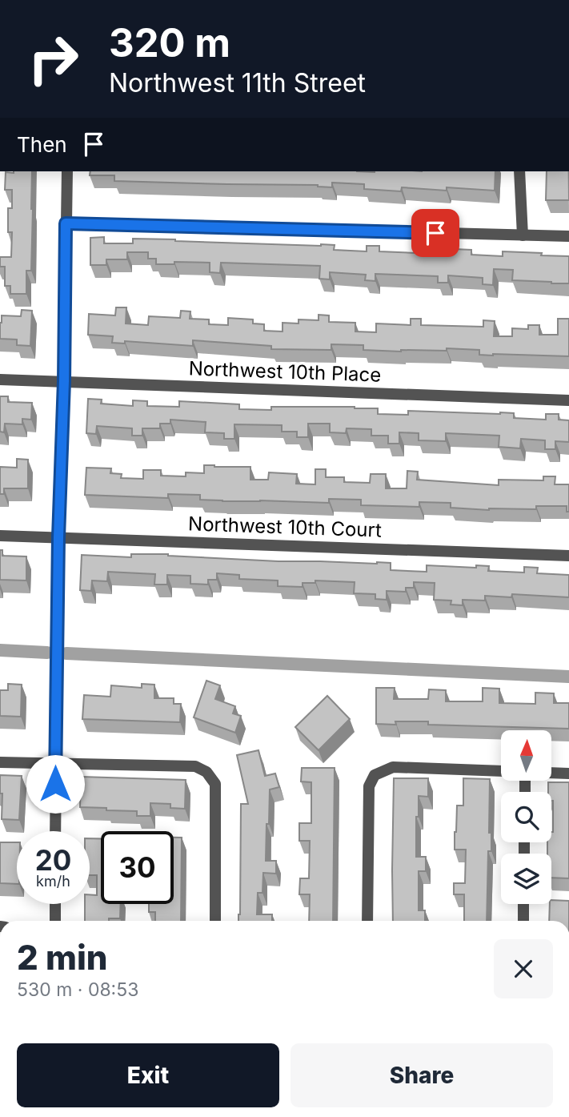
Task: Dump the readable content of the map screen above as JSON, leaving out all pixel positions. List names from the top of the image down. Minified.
{"streets":{"street":["Northwest 10th Place","Northwest 10th Court"]},"north":"top","page":{"turn":["320 m","Northwest 11th Street"],"then":"Then","speed":"20 km/h","limit":"30","heading":["2 min","530 m · 08:53"],"buttons":["Exit","Share"]}}
